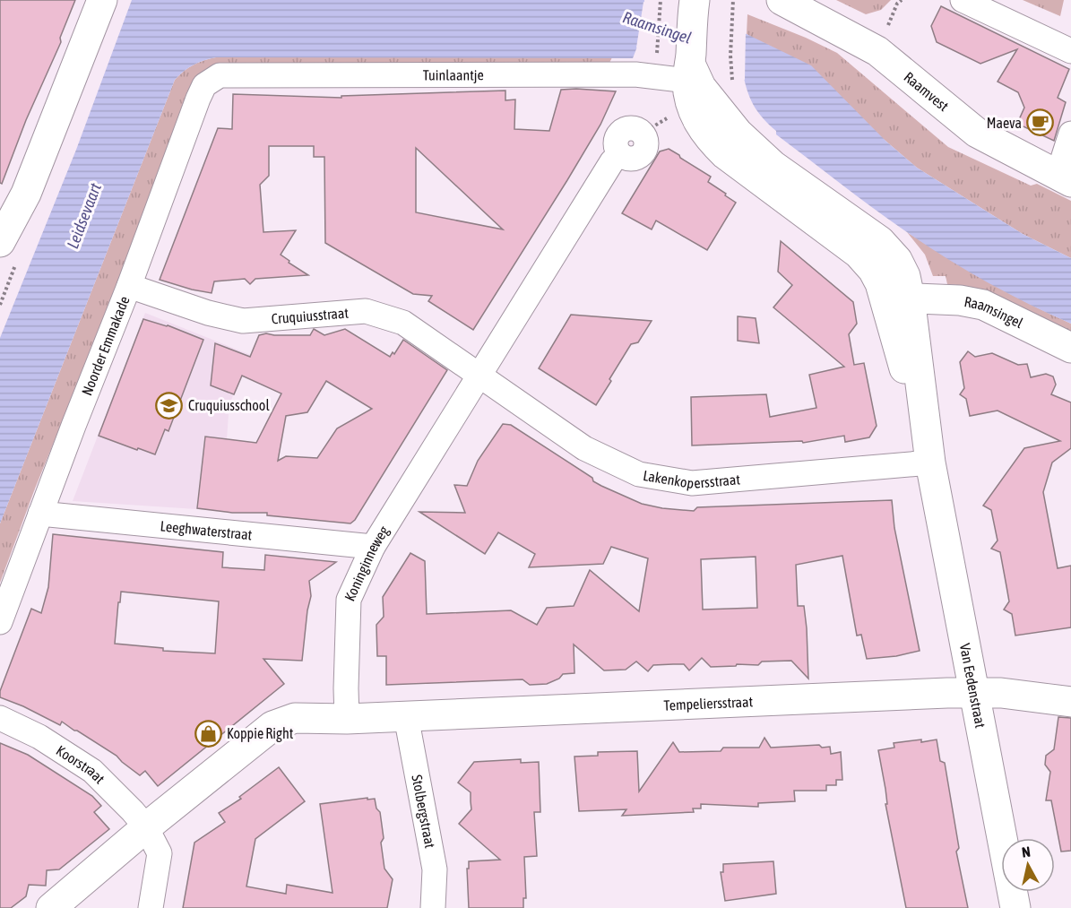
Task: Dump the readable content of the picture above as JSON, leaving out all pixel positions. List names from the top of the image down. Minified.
{"streets":{"street":["Tuinlaantje","Raamvest","Raamsingel","Cruquiusstraat","Noorder Emmakade","Lakenkopersstraat","Leeghwaterstraat","Koninginneweg","Van Eedenstraat","Tempeliersstraat","Koorstraat","Stolbergstraat"]},"crossings":[["Tuinlaantje","Noorder Emmakade"],["Raamsingel","Van Eedenstraat"],["Cruquiusstraat","Noorder Emmakade"],["Cruquiusstraat","Lakenkopersstraat"],["Cruquiusstraat","Koninginneweg"],["Noorder Emmakade","Leeghwaterstraat"],["Lakenkopersstraat","Koninginneweg"],["Lakenkopersstraat","Van Eedenstraat"],["Leeghwaterstraat","Koninginneweg"],["Koninginneweg","Tempeliersstraat"],["Van Eedenstraat","Tempeliersstraat"],["Tempeliersstraat","Stolbergstraat"]],"water":["Raamsingel","Leidsevaart"],"places":{"cafe":["Maeva"],"school or university":["Cruquiusschool"],"shop":["Koppie Right"]},"north":"top"}
